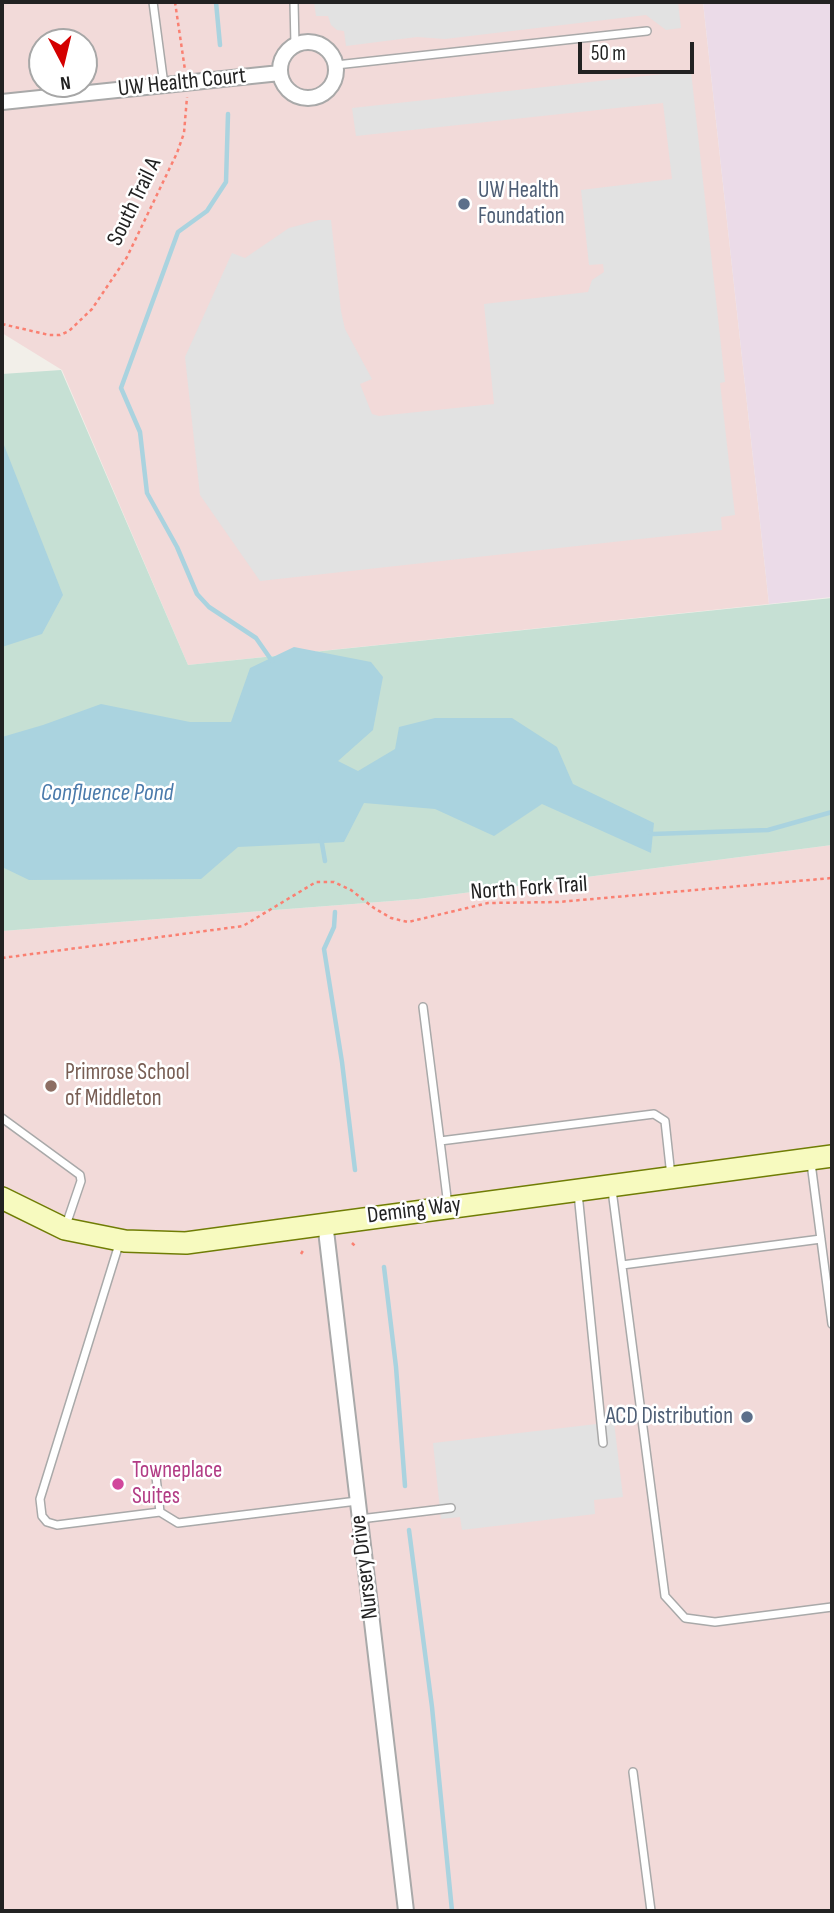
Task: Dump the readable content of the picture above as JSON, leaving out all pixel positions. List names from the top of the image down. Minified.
{"streets":{"street":["UW Health Court","Deming Way","Nursery Drive"],"path":["South Trail A","North Fork Trail"]},"crossings":[["UW Health Court","South Trail A"],["Deming Way","Nursery Drive"]],"water":["Confluence Pond"],"places":["UW Health Foundation","Primrose School of Middleton","ACD Distribution","Towneplace Suites"],"scale_bar":"50 m","north":"bottom"}
